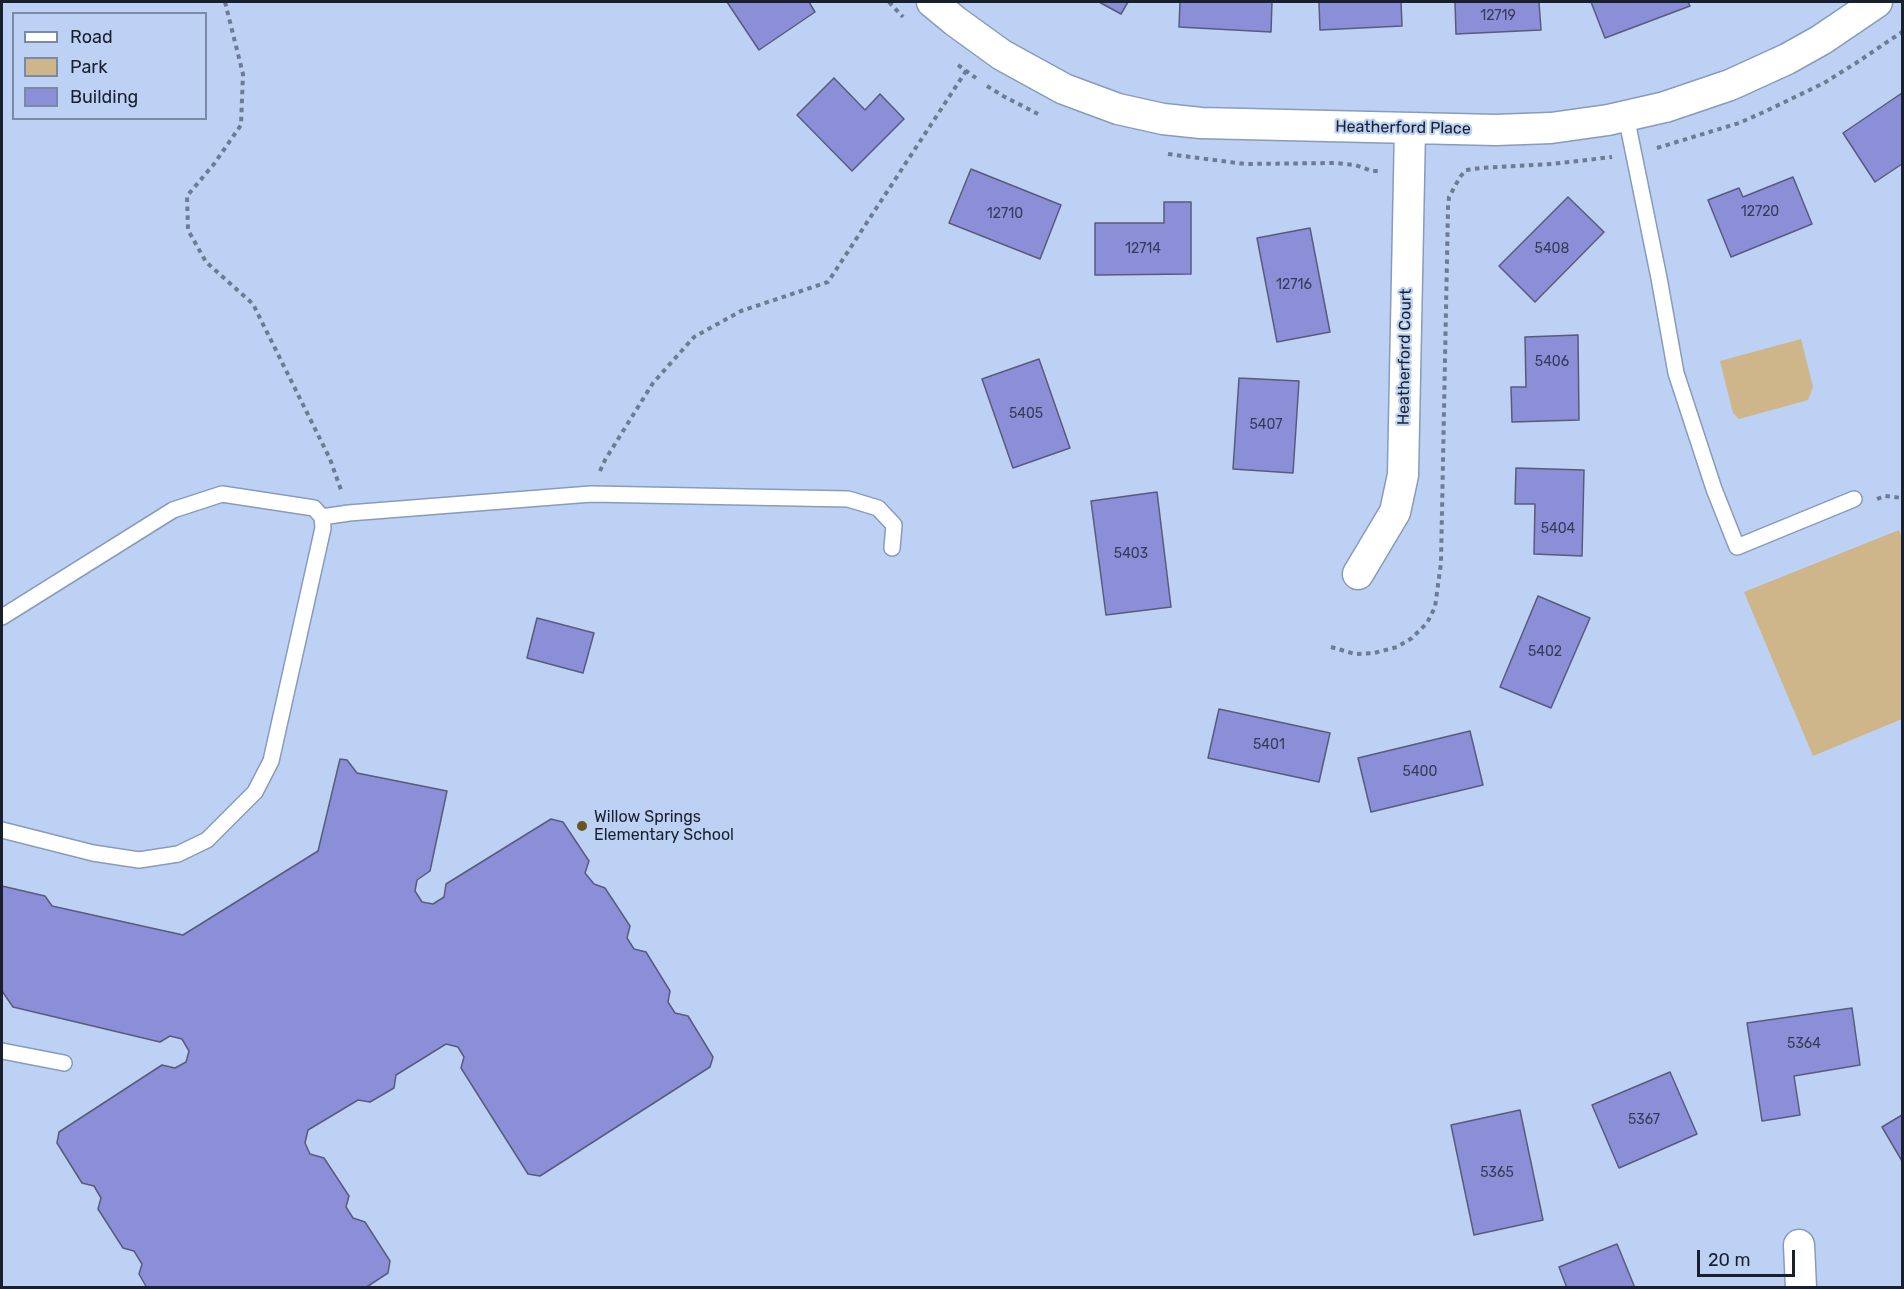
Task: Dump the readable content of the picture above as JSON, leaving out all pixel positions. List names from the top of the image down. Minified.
{"streets":{"street":["Heatherford Place","Heatherford Court"]},"crossings":[["Heatherford Place","Heatherford Court"]],"places":["Willow Springs Elementary School"],"house_numbers":["12719","12720","12710","12714","5408","12716","5406","5405","5407","5404","5403","5402","5401","5400","5364","5367","5365"],"legend":["Road","Park","Building"],"scale_bar":"20 m"}
